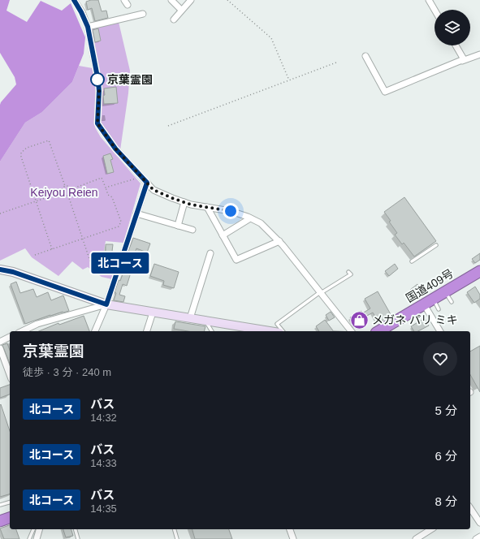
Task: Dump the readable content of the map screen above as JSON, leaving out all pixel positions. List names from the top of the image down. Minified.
{"streets":{"highway":["国道409号"]},"parks":["Keiyou Reien"],"places":{"other":["京葉霊園"],"shop":["メガネ パリ ミキ"]},"lines":["bus line 北コース"],"page":{"on_map":"北コース","heading":["京葉霊園","徒歩 · 3 分 · 240 m"],"list":[{"mark":"北コース","name":"バス","note":"14:32","value":"5 分"},{"mark":"北コース","name":"バス","note":"14:33","value":"6 分"},{"mark":"北コース","name":"バス","note":"14:35","value":"8 分"}]}}
